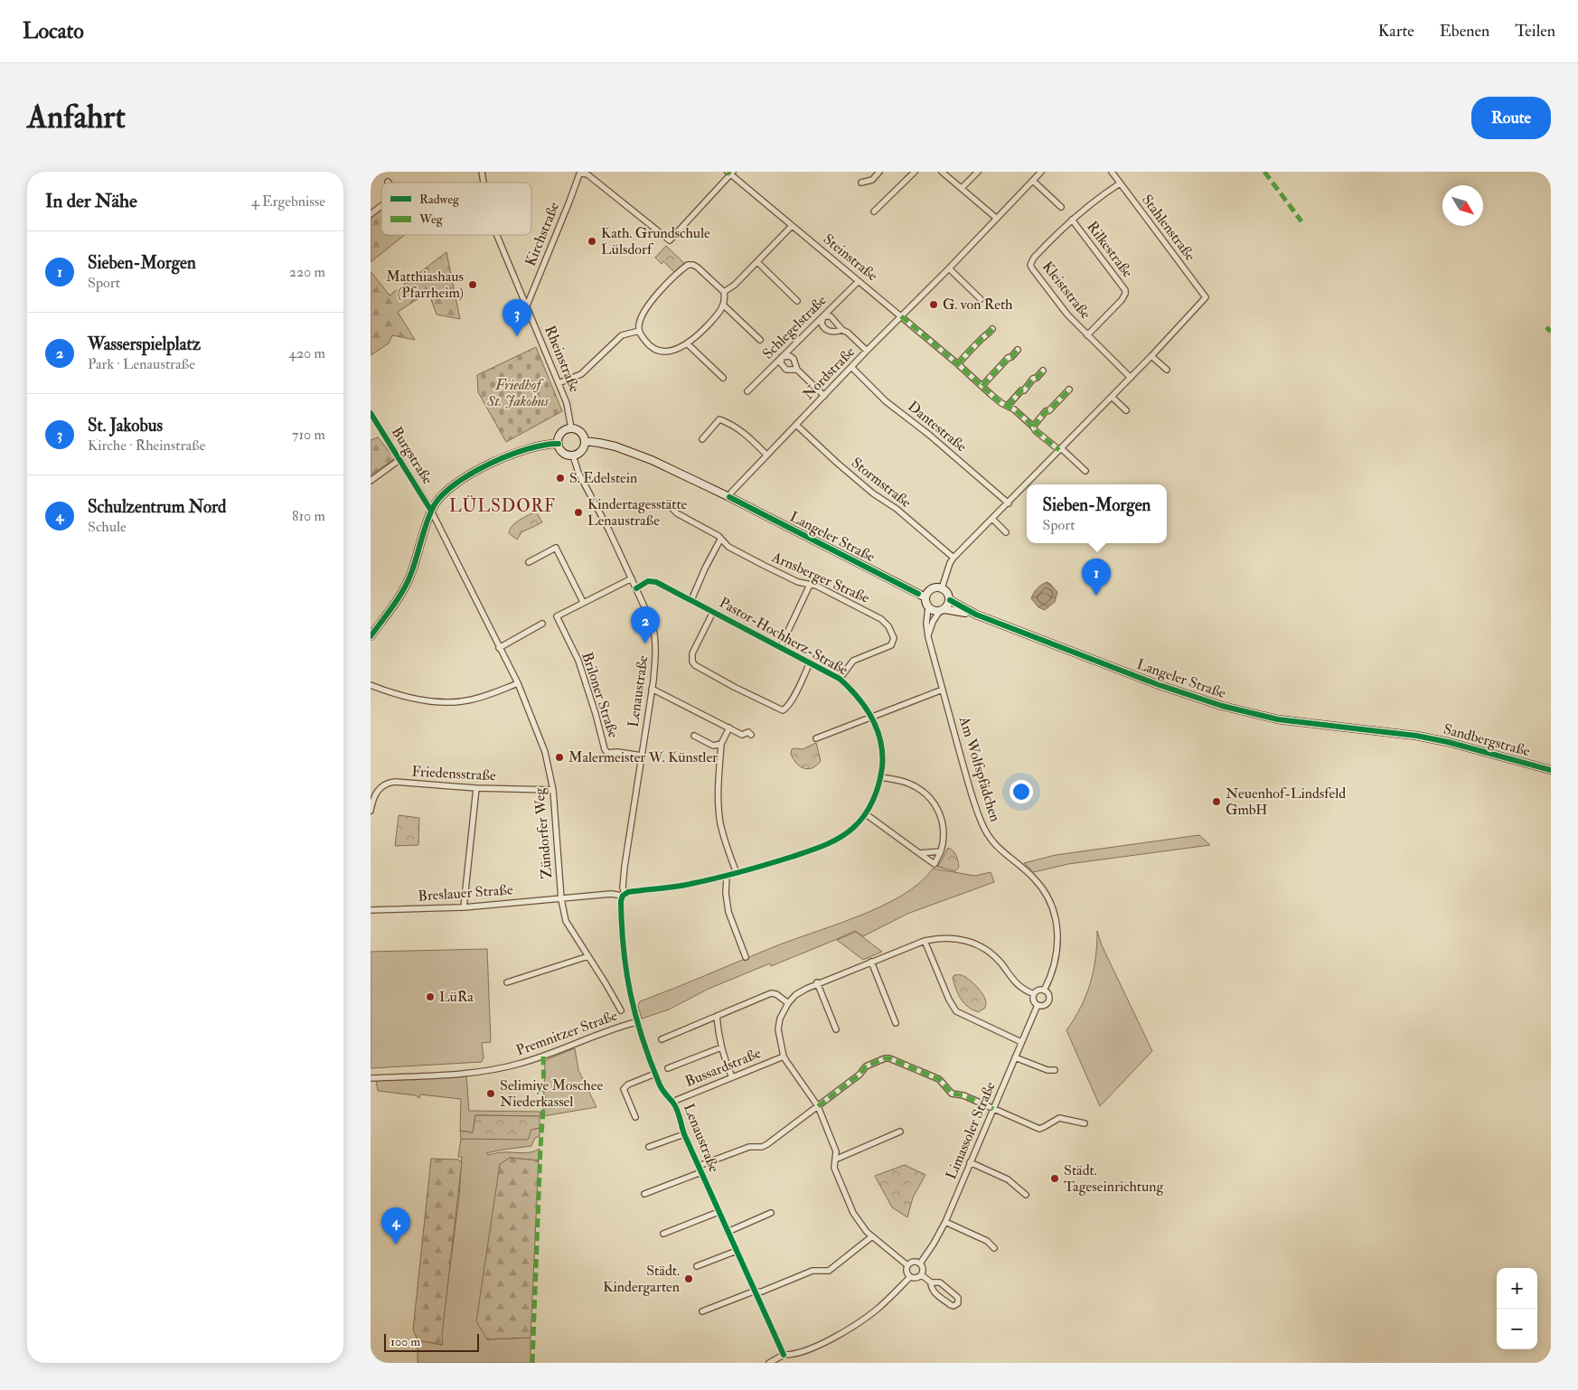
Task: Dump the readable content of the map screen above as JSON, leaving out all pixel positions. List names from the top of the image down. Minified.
{"streets":{"street":["Stahlenstraße","Kirchstraße","Rilkestraße","Steinstraße","Kleiststraße","Schlegelstraße","Rheinstraße","Nordstraße","Dantestraße","Burgstraße","Stormstraße","Langeler Straße","Arnsberger Straße","Pastor-Hochherz-Straße","Lenaustraße","Briloner Straße","Sandbergstraße","Am Wolfspfädchen","Friedensstraße","Zündorfer Weg","Breslauer Straße","Premnitzer Straße","Bussardstraße","Limassoler Straße"]},"crossings":[["Stahlenstraße","Kleiststraße"],["Kirchstraße","Rheinstraße"],["Rilkestraße","Kleiststraße"],["Steinstraße","Schlegelstraße"],["Steinstraße","Nordstraße"],["Rheinstraße","Langeler Straße"],["Rheinstraße","Lenaustraße"],["Nordstraße","Dantestraße"],["Nordstraße","Stormstraße"],["Nordstraße","Langeler Straße"],["Burgstraße","Zündorfer Weg"],["Langeler Straße","Lenaustraße"],["Langeler Straße","Sandbergstraße"],["Langeler Straße","Am Wolfspfädchen"],["Arnsberger Straße","Pastor-Hochherz-Straße"],["Pastor-Hochherz-Straße","Lenaustraße"],["Pastor-Hochherz-Straße","Zündorfer Weg"],["Pastor-Hochherz-Straße","Breslauer Straße"],["Lenaustraße","Briloner Straße"],["Lenaustraße","Premnitzer Straße"],["Lenaustraße","Bussardstraße"],["Am Wolfspfädchen","Limassoler Straße"],["Friedensstraße","Zündorfer Weg"],["Zündorfer Weg","Breslauer Straße"]],"districts":["LÜLSDORF"],"parks":["Friedhof St. Jakobus"],"places":["Kath. Grundschule Lülsdorf","Matthiashaus (Pfarrheim)","G. von Reth","S. Edelstein","Kindertagesstätte Lenaustraße","Malermeister W. Künstler","Neuenhof-Lindsfeld GmbH","LüRa","Selimiye Moschee Niederkassel","Städt. Tageseinrichtung","Städt. Kindergarten"],"legend":["Radweg","Weg"],"scale_bar":"100 m","north":"bottom right","page":{"header":"Locato","nav":["Karte","Ebenen","Teilen"],"buttons":"Route","title":"Anfahrt","heading":["In der Nähe","4 Ergebnisse"],"list":[{"mark":"1","name":"Sieben-Morgen","note":"Sport","value":"220 m"},{"mark":"2","name":"Wasserspielplatz","note":"Park · Lenaustraße","value":"420 m"},{"mark":"3","name":"St. Jakobus","note":"Kirche · Rheinstraße","value":"710 m"},{"mark":"4","name":"Schulzentrum Nord","note":"Schule","value":"810 m"}],"pins":["3","1","2","4"],"popup":["Sieben-Morgen","Sport"],"map_buttons":["+","−"],"scale":"100 m"}}
